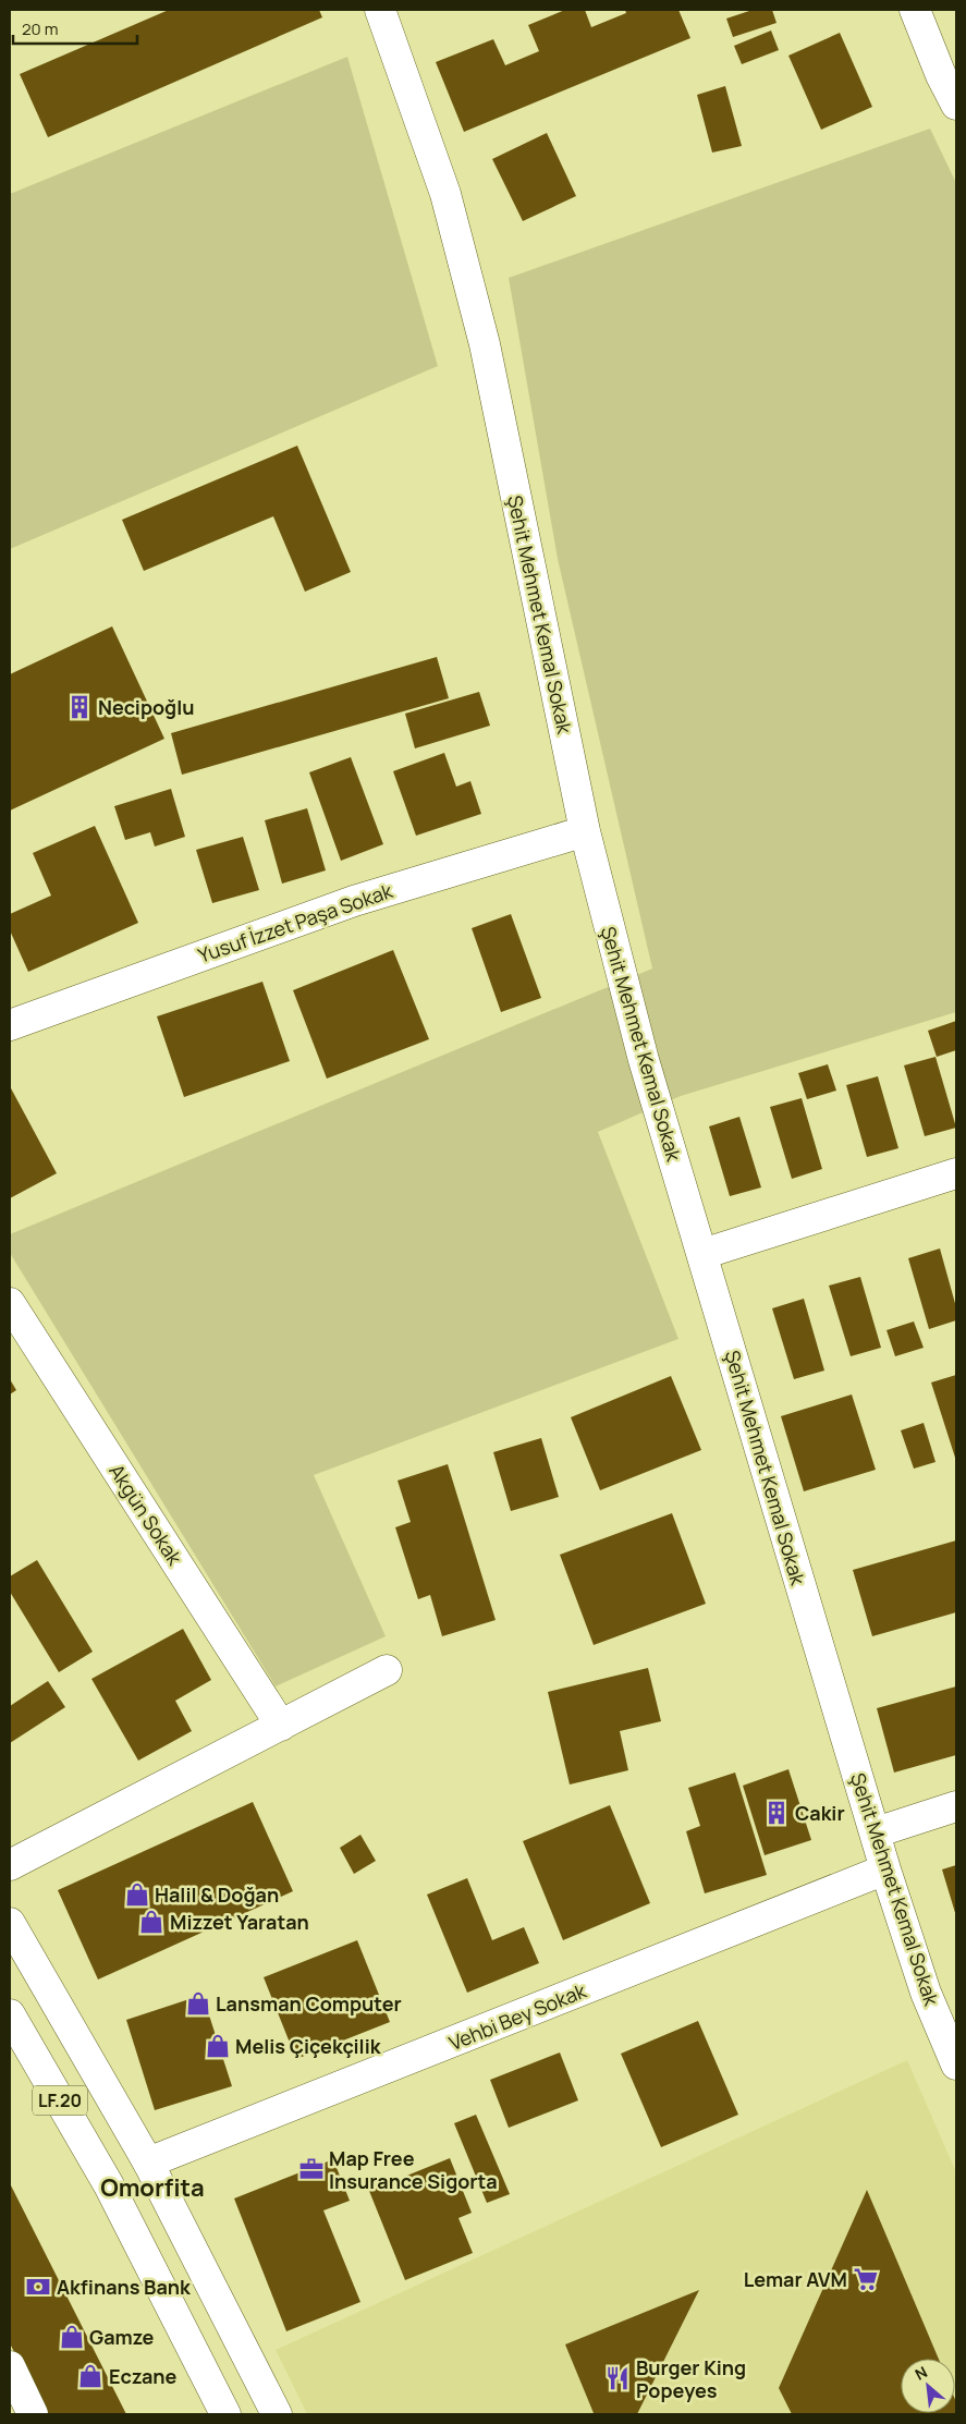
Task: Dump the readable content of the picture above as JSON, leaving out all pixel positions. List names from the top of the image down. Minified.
{"streets":{"street":["Şehit Mehmet Kemal Sokak","Yusuf İzzet Paşa Sokak","Akgün Sokak","Vehbi Bey Sokak","LF.20"]},"crossings":[["Şehit Mehmet Kemal Sokak","Yusuf İzzet Paşa Sokak"],["Şehit Mehmet Kemal Sokak","Vehbi Bey Sokak"],["Vehbi Bey Sokak","LF.20"]],"districts":["Omorfita"],"places":{"building":["Necipoğlu","Cakir"],"shop":["Halil & Doğan","Mizzet Yaratan","Lansman Computer","Melis Çiçekçilik","Gamze","Εczane"],"office":["Map Free Insurance Sigorta"],"supermarket":["Lemar AVM"],"bank":["Akfinans Bank"],"restaurant":["Burger King Popeyes"]},"scale_bar":"20 m","north":"top left"}
